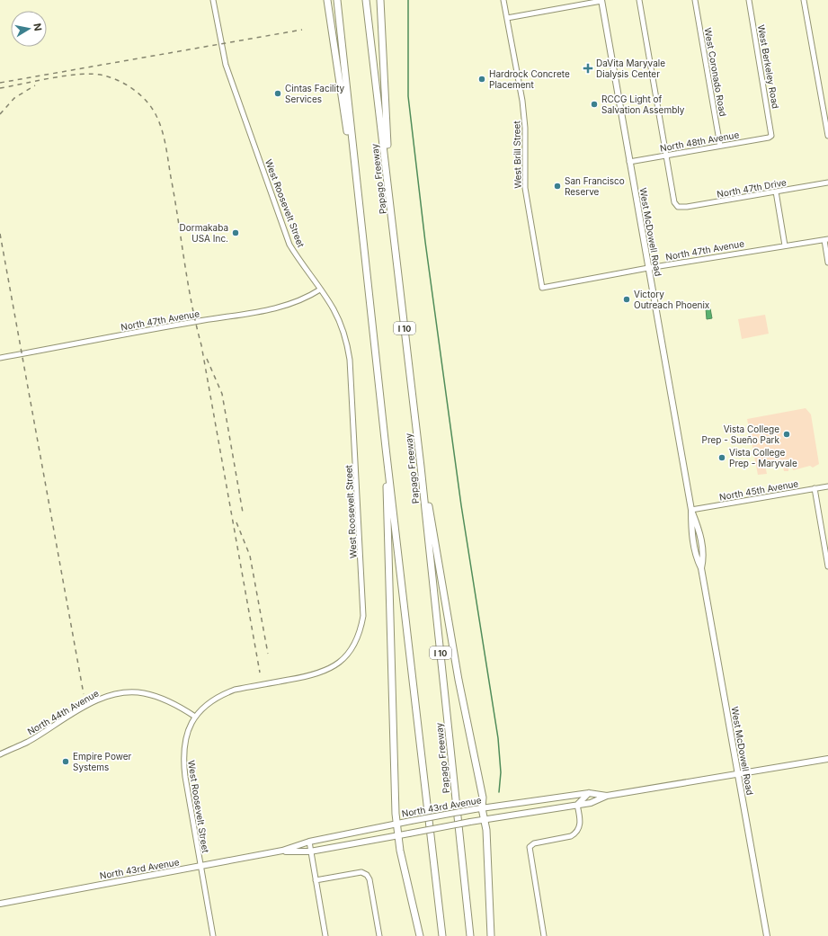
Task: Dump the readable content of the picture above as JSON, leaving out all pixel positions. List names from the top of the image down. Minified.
{"streets":{"highway":["Papago Freeway","I 10"],"main road":["West McDowell Road","North 43rd Avenue"],"street":["West Berkeley Road","West Coronado Road","North 48th Avenue","West Brill Street","North 47th Drive","West Roosevelt Street","North 47th Avenue","North 45th Avenue","North 44th Avenue"]},"crossings":[["West Berkeley Road","North 48th Avenue"],["West Coronado Road","North 48th Avenue"],["North 48th Avenue","North 47th Drive"],["North 48th Avenue","West McDowell Road"],["West Brill Street","North 47th Avenue"],["West Roosevelt Street","North 47th Avenue"],["West Roosevelt Street","North 44th Avenue"],["West Roosevelt Street","North 43rd Avenue"],["West McDowell Road","North 47th Avenue"],["West McDowell Road","North 45th Avenue"],["West McDowell Road","North 43rd Avenue"]],"places":{"health":["DaVita Maryvale Dialysis Center"],"other":["Hardrock Concrete Placement","Cintas Facility Services","RCCG Light of Salvation Assembly","San Francisco Reserve","Dormakaba USA Inc.","Victory Outreach Phoenix","Vista College Prep - Sueño Park","Vista College Prep - Maryvale","Empire Power Systems"]},"north":"right"}
